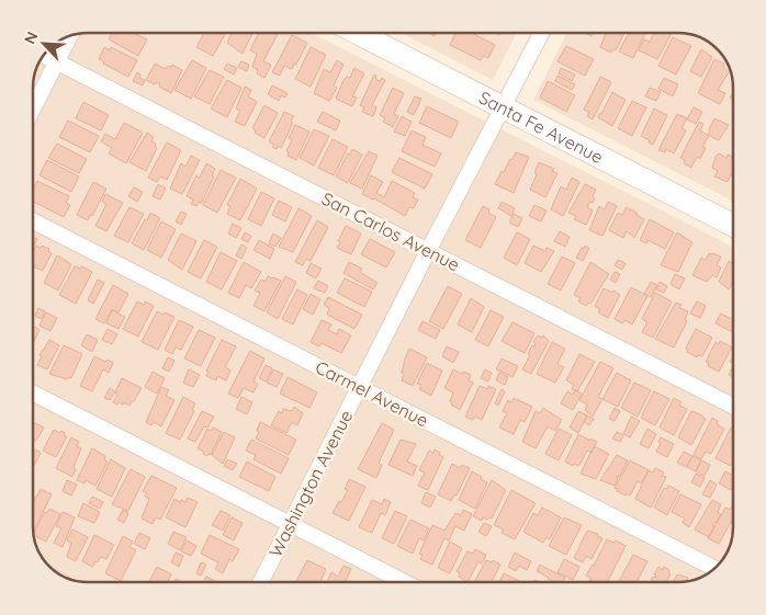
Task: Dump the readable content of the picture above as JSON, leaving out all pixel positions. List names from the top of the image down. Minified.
{"streets":{"street":["Santa Fe Avenue","San Carlos Avenue","Carmel Avenue","Washington Avenue"]},"crossings":[["Santa Fe Avenue","Washington Avenue"],["San Carlos Avenue","Washington Avenue"],["Carmel Avenue","Washington Avenue"]],"north":"top left"}
